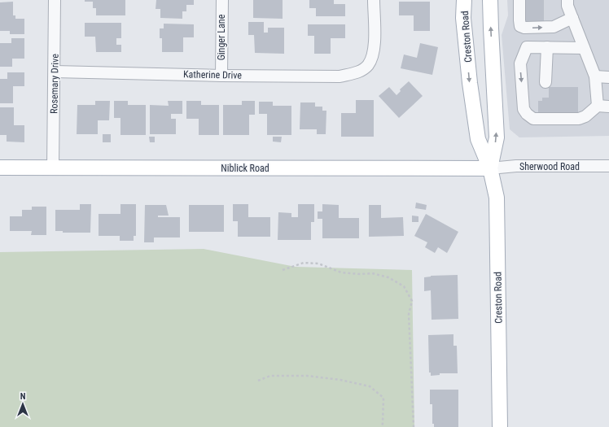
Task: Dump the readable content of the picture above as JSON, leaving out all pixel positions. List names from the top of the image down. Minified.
{"streets":{"main road":["Creston Road","Niblick Road"],"street":["Ginger Lane","Katherine Drive","Rosemary Drive","Sherwood Road"]},"crossings":[["Creston Road","Sherwood Road"],["Creston Road","Niblick Road"],["Ginger Lane","Katherine Drive"],["Katherine Drive","Rosemary Drive"],["Rosemary Drive","Niblick Road"],["Sherwood Road","Niblick Road"]],"north":"top"}
